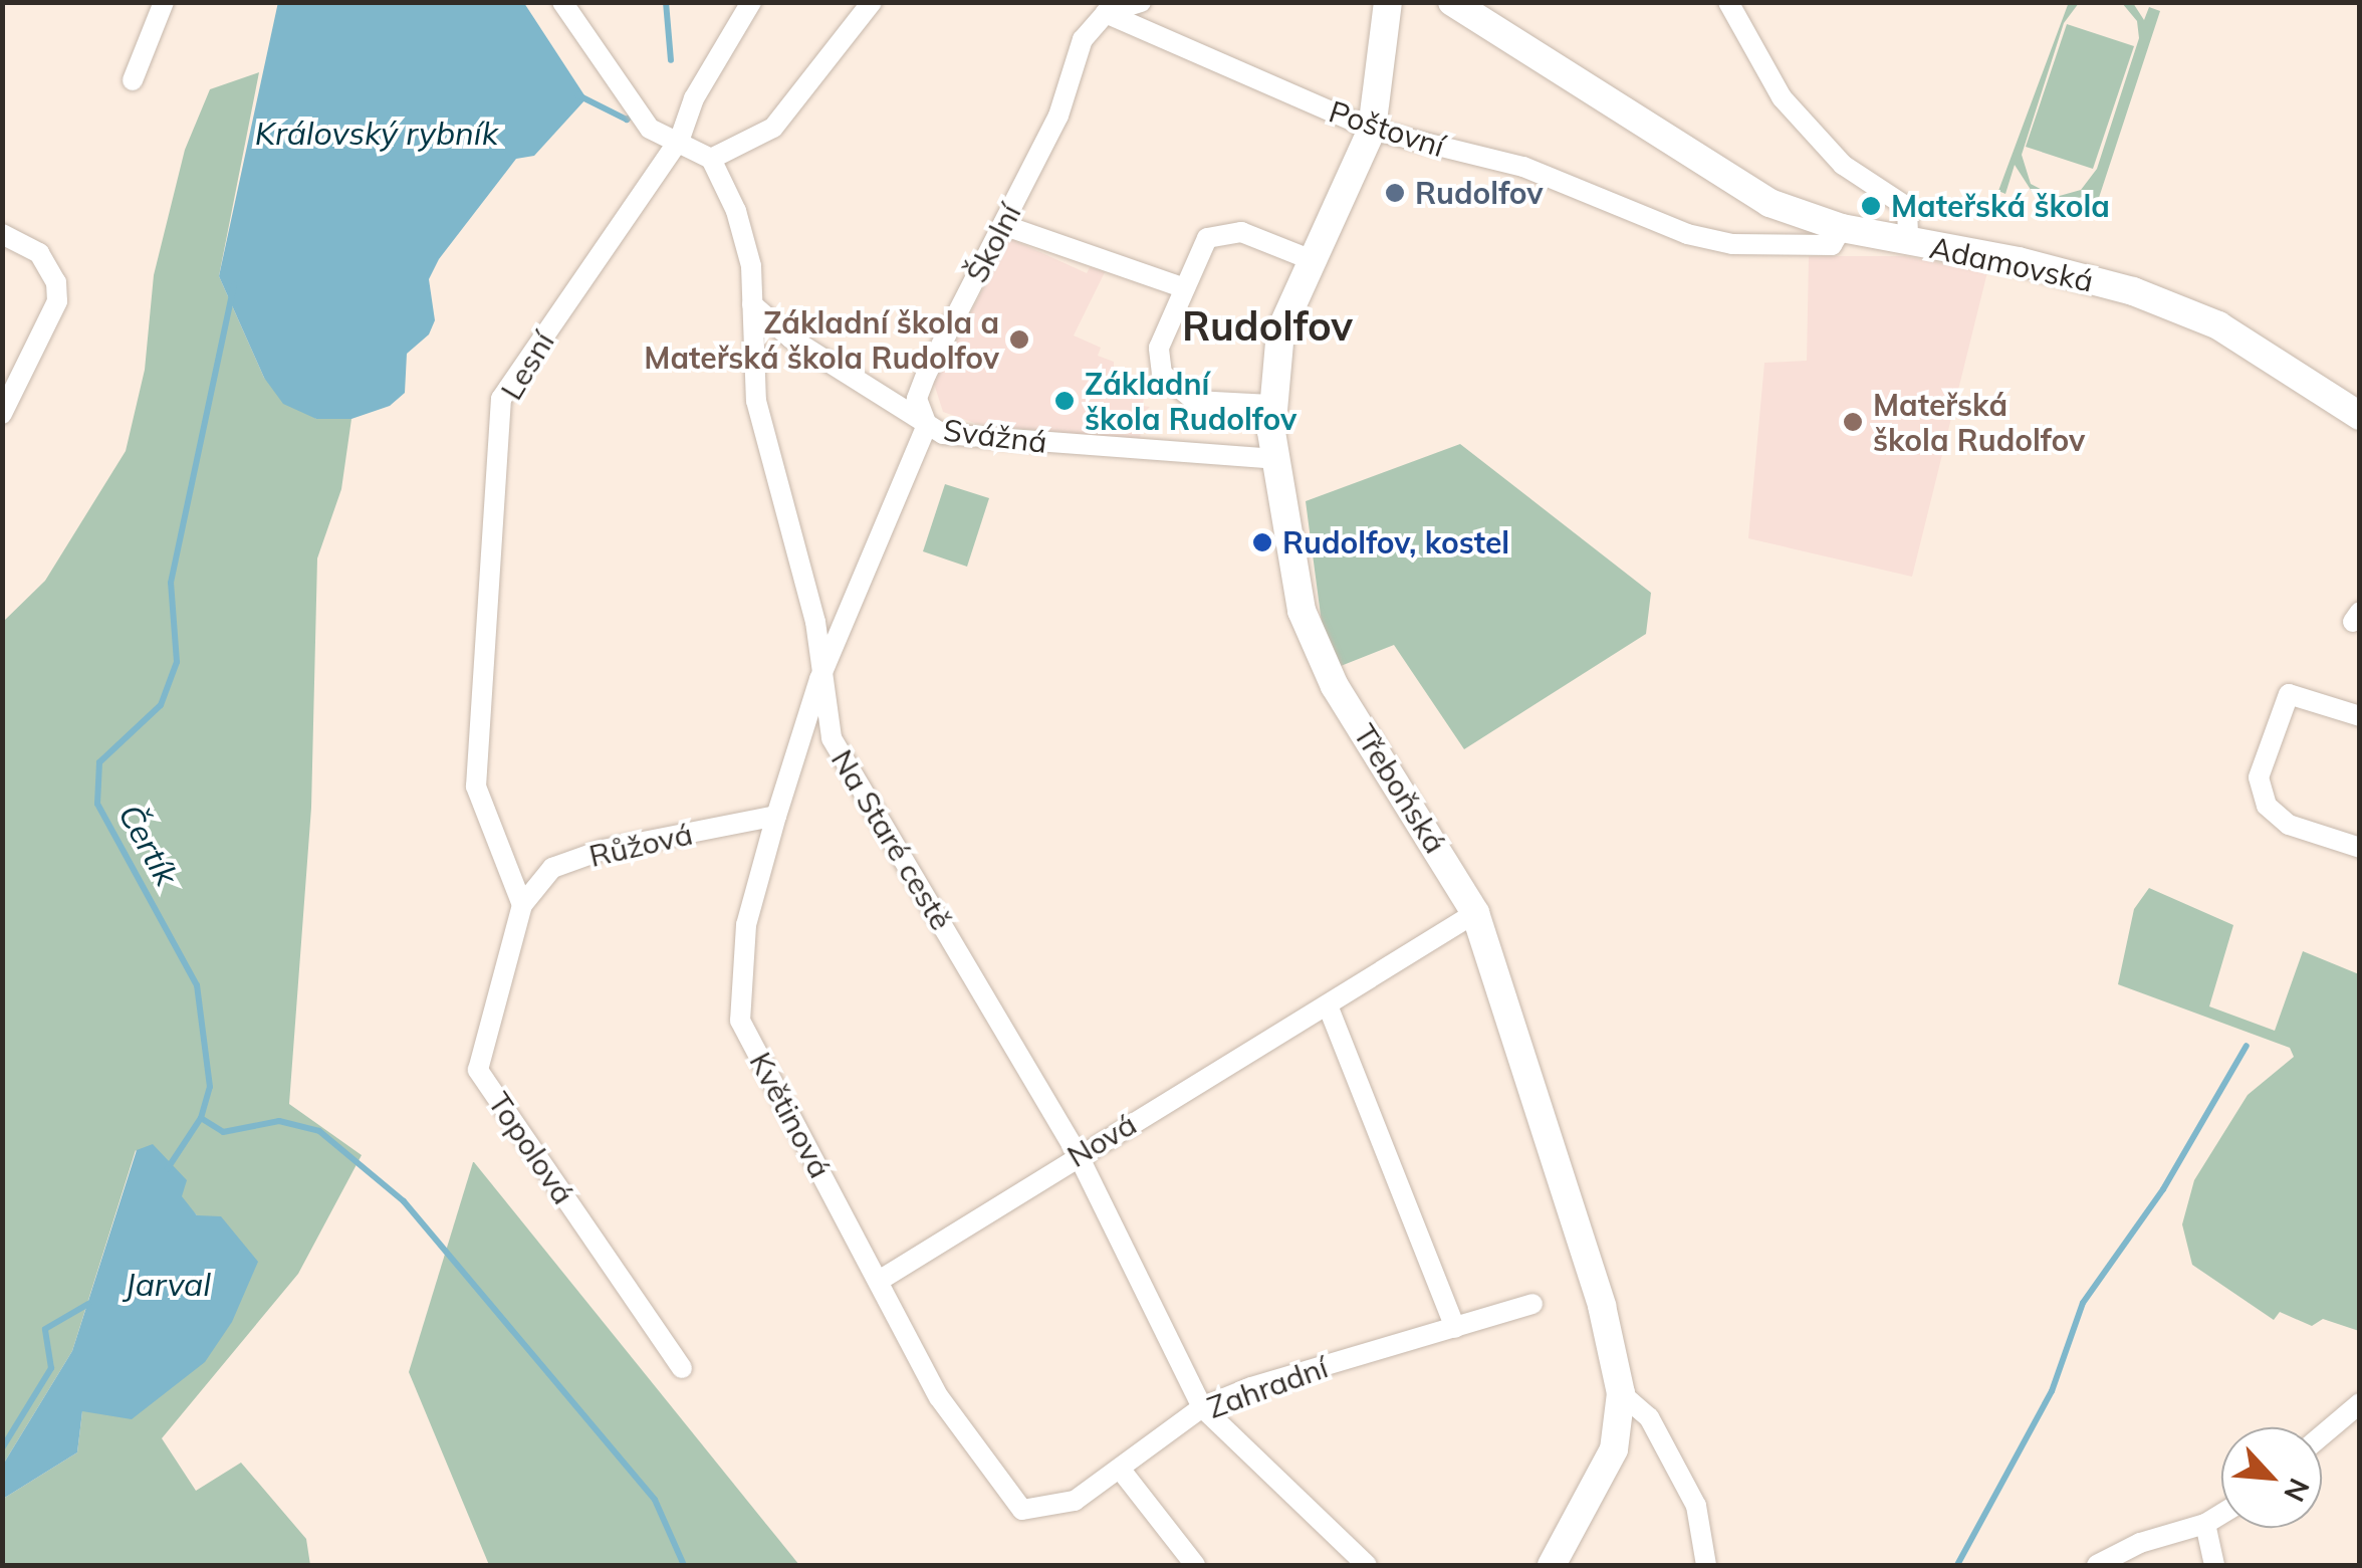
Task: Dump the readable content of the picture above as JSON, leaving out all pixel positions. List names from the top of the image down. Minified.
{"streets":{"main road":["Adamovská","Třeboňská"],"street":["Poštovní","Školní","Lesní","Svážná","Na Staré cestě","Růžová","Květinová","Nová","Topolová","Zahradní"]},"crossings":[["Poštovní","Školní"],["Poštovní","Adamovská"],["Poštovní","Třeboňská"],["Školní","Svážná"],["Školní","Na Staré cestě"],["Školní","Květinová"],["Lesní","Růžová"],["Lesní","Topolová"],["Svážná","Třeboňská"],["Svážná","Na Staré cestě"],["Třeboňská","Nová"],["Na Staré cestě","Květinová"],["Na Staré cestě","Nová"],["Na Staré cestě","Zahradní"],["Růžová","Květinová"],["Růžová","Topolová"],["Květinová","Nová"],["Květinová","Zahradní"]],"districts":["Rudolfov"],"water":["Královský rybník","Čertík","Jarval"],"places":["Rudolfov","Mateřská škola","Základní škola a Mateřská škola Rudolfov","Základní škola Rudolfov","Mateřská škola Rudolfov","Rudolfov, kostel"],"north":"bottom right"}
